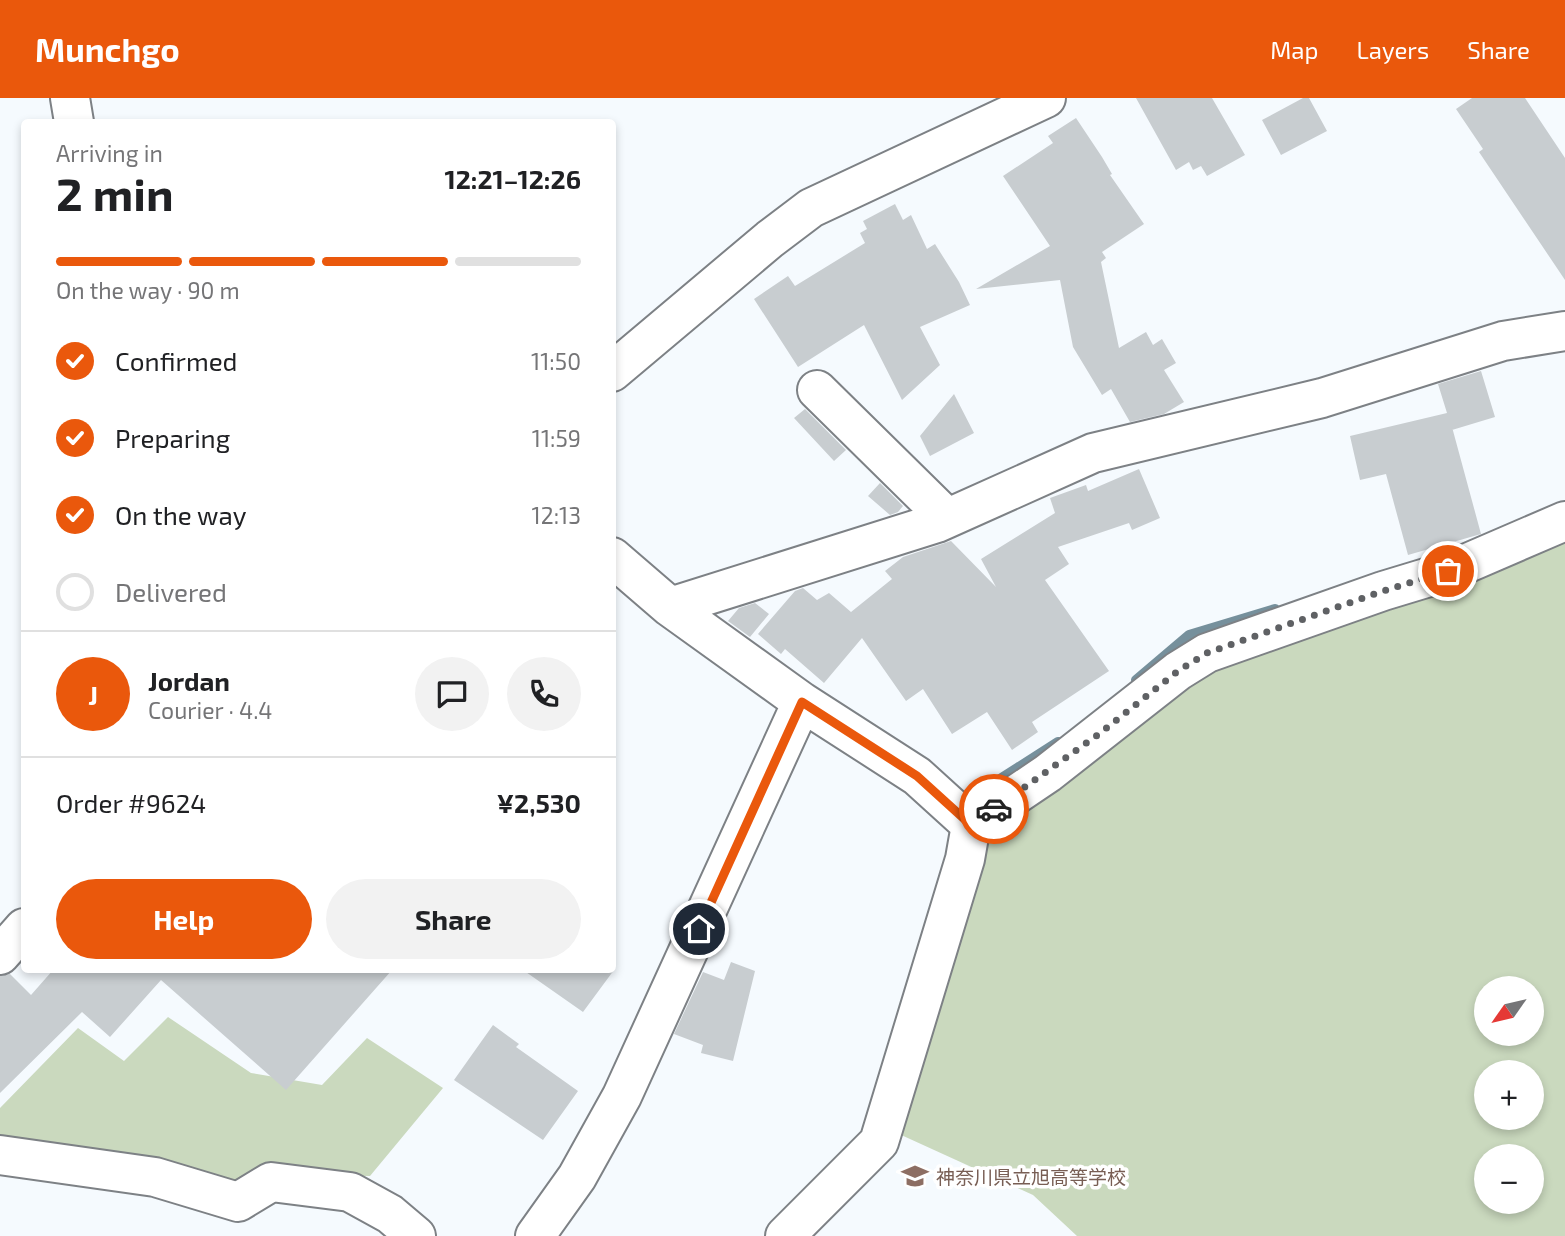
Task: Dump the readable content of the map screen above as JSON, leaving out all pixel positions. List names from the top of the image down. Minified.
{"places":{"school or university":["神奈川県立旭高等学校"]},"north":"bottom left","page":{"header":"Munchgo","nav":["Map","Layers","Share"],"heading":["2 min","Arriving in","12:21–12:26"],"panel":["Jordan","Courier · 4.4","Order #9624","¥2,530"],"bar":"On the way · 90 m","list":[["Confirmed","11:50"],["Preparing","11:59"],["On the way","12:13"],"Delivered"],"round":"J","buttons":["Help","Share"],"map_buttons":["+","−"]}}
